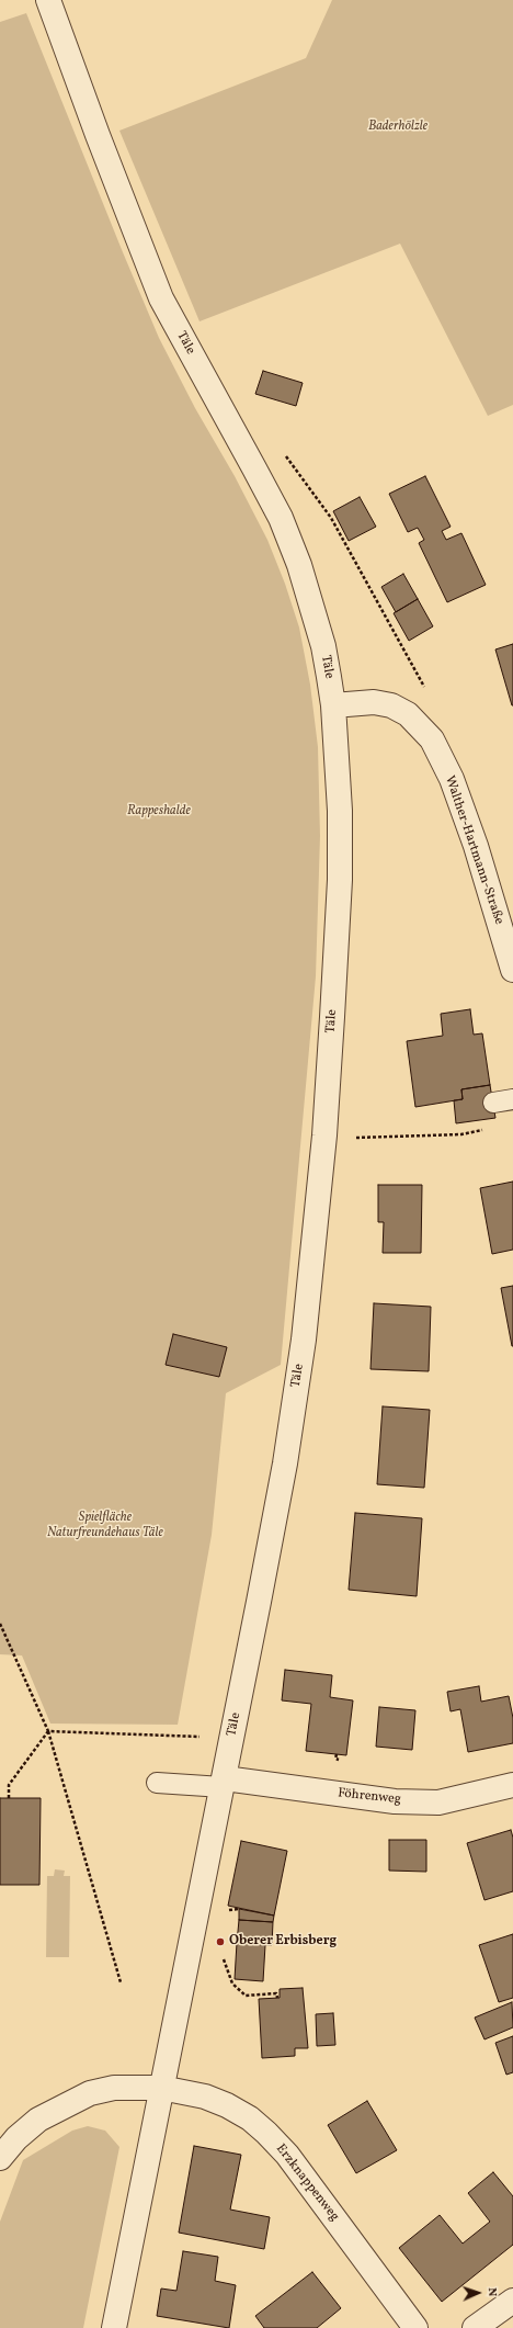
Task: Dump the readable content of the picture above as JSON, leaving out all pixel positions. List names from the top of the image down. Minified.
{"streets":{"street":["Täle","Walther-Hartmann-Straße","Föhrenweg","Erzknappenweg"]},"crossings":[["Täle","Walther-Hartmann-Straße"],["Täle","Föhrenweg"],["Täle","Erzknappenweg"]],"parks":["Baderhölzle","Rappeshalde","Spielfläche Naturfreundehaus Täle"],"places":["Oberer Erbisberg"],"north":"right"}
